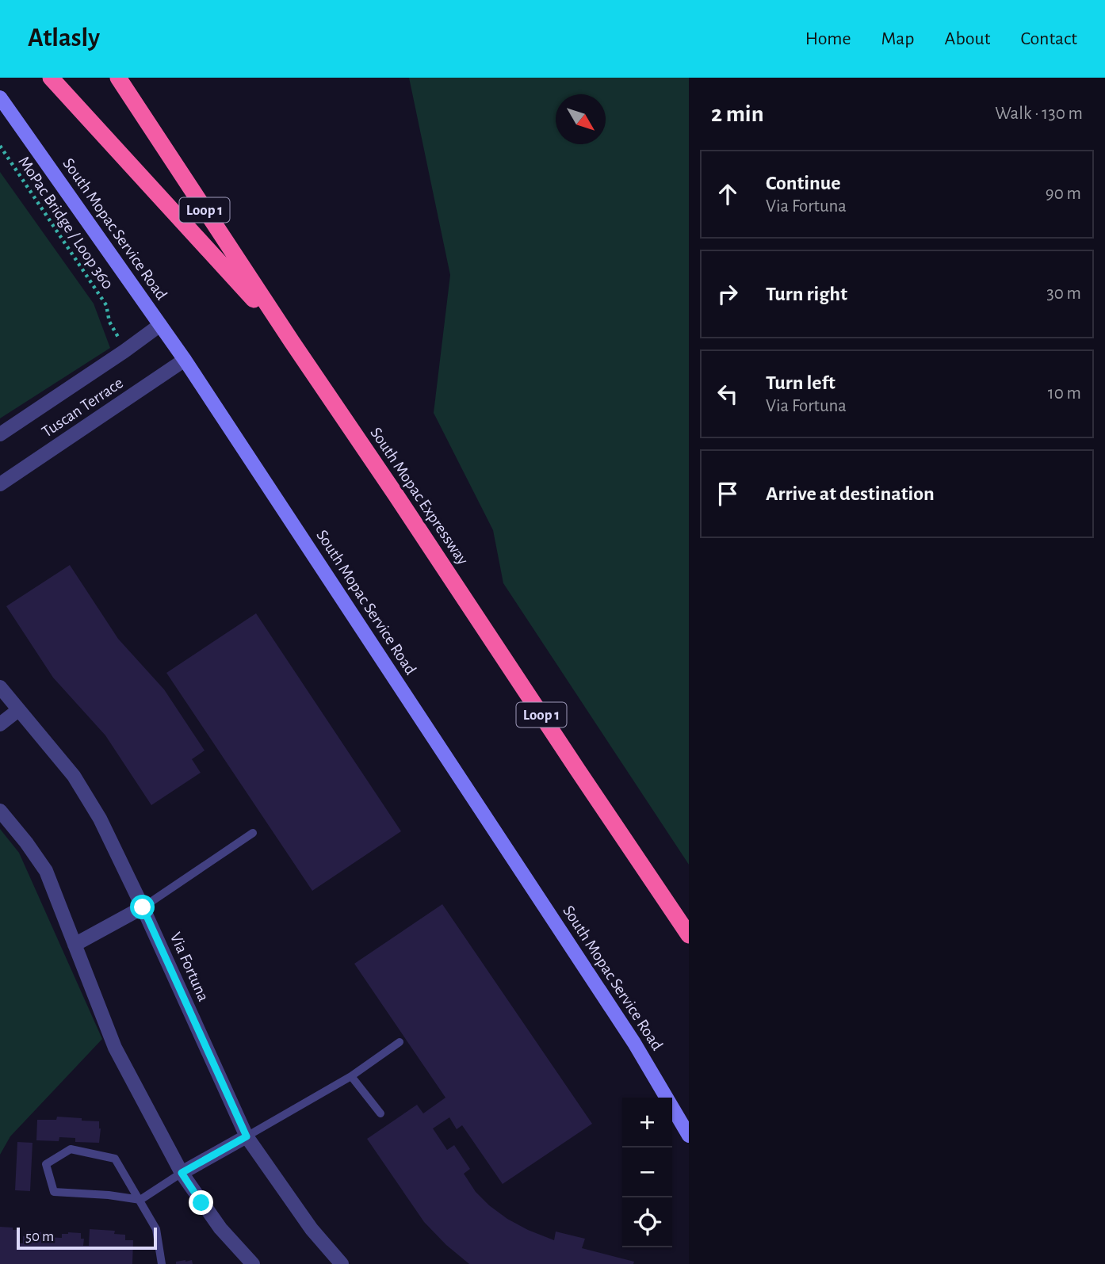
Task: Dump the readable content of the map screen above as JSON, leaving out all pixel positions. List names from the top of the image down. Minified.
{"streets":{"highway":["Loop 1","South Mopac Expressway"],"main road":["South Mopac Service Road"],"street":["Tuscan Terrace","Via Fortuna"],"path":["MoPac Bridge / Loop 360"]},"crossings":[["South Mopac Service Road","Tuscan Terrace"]],"scale_bar":"50 m","north":"bottom right","page":{"header":"Atlasly","nav":["Home","Map","About","Contact"],"heading":["2 min","Walk · 130 m"],"list":[["Continue","Via Fortuna","90 m"],["Turn right","30 m"],["Turn left","Via Fortuna","10 m"],"Arrive at destination"],"map_buttons":["+","−"],"scale":"50 m"}}
